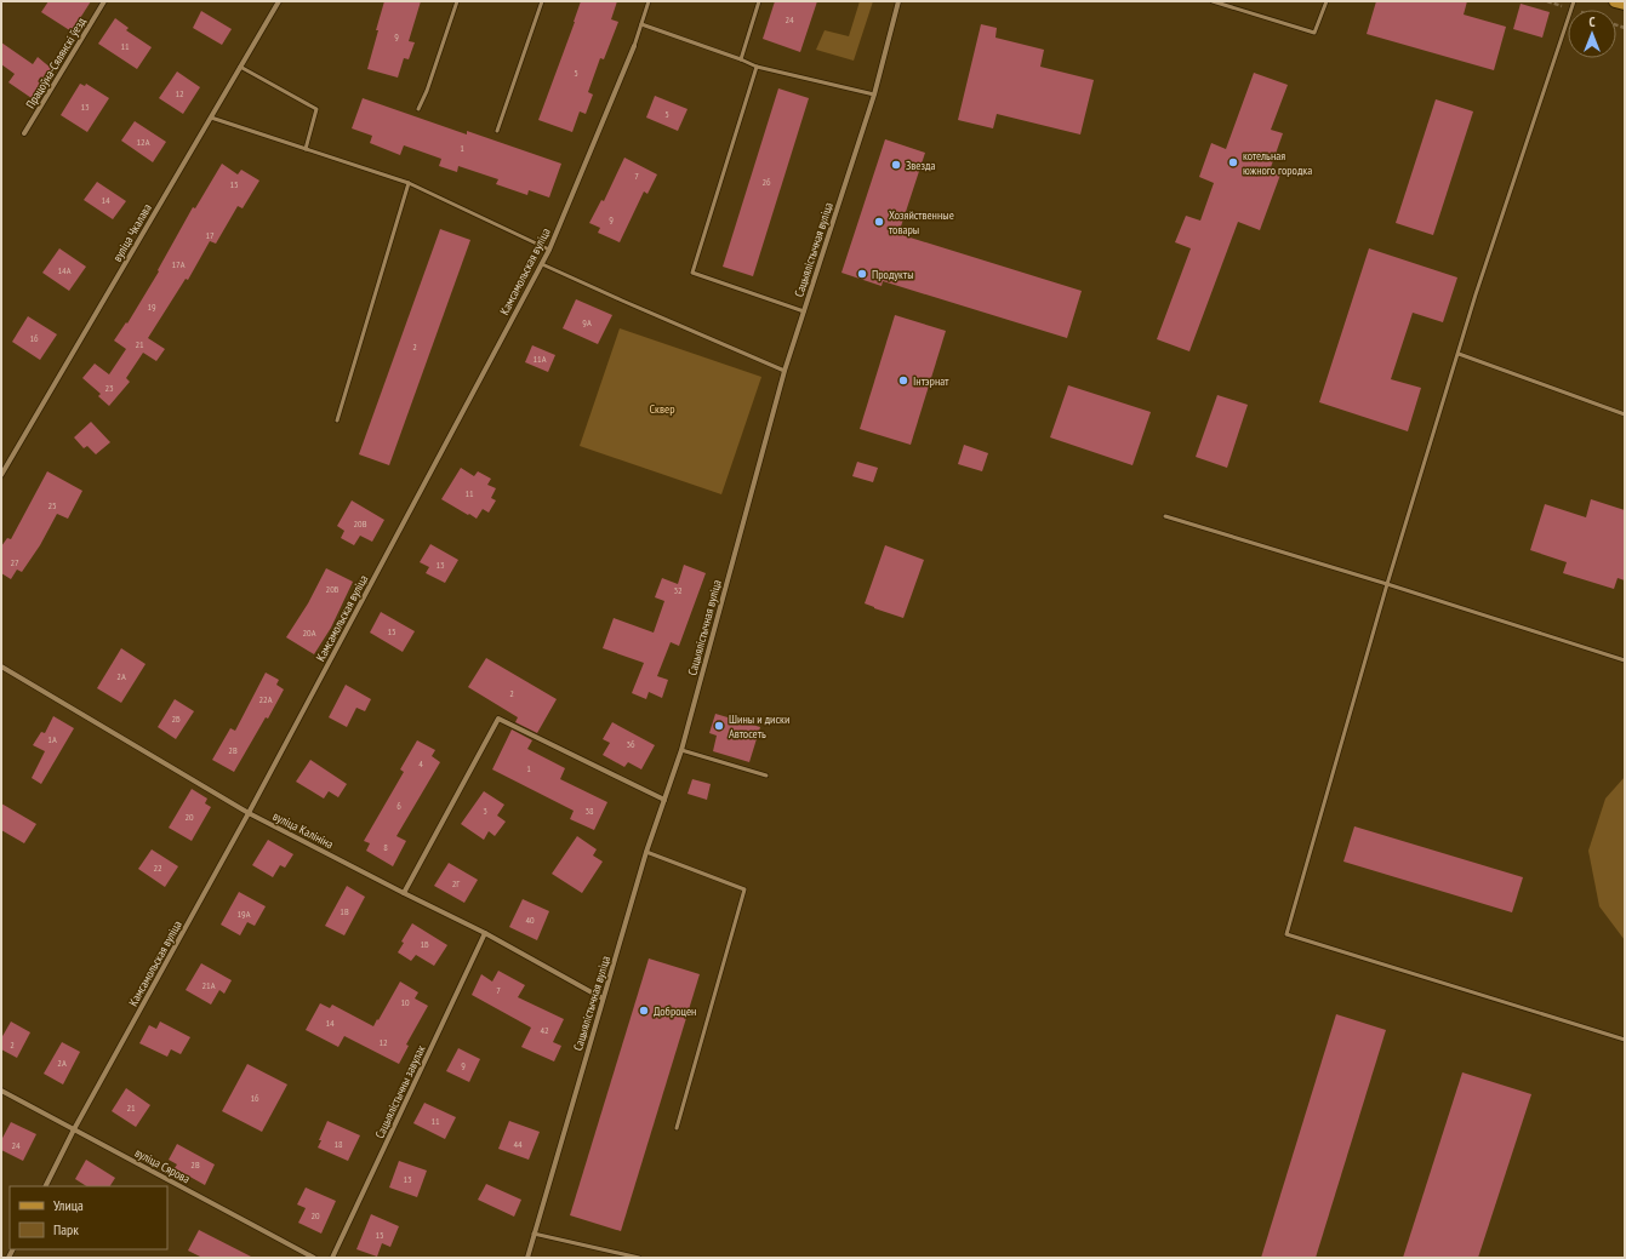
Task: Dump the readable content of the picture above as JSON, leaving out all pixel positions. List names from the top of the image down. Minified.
{"streets":{"street":["Працоўна-Сялянскі ўезд","вуліца Чкалава","Сацыялістычная вуліца","Камсамольская вуліца","вуліца Калініна","Сацыялістычны завулак","вуліца Сярова"]},"crossings":[["Сацыялістычная вуліца","вуліца Калініна"],["Камсамольская вуліца","вуліца Калініна"],["Камсамольская вуліца","вуліца Сярова"],["вуліца Калініна","Сацыялістычны завулак"]],"parks":["Сквер"],"places":["котельная южного городка","Звезда","Хозяйственные товары","Продукты","Інтэрнат","Шины и диски Автосеть","Доброцен"],"house_numbers":["24","9","11","5","12","13","5","12А","1","7","26","15","14","9","17","17А","14А","19","9А","16","21","2","11А","23","11","25","20В","27","13","20Б","32","15","20А","2А","2","22А","2Б","1А","36","2В","4","1","6","3","38","20","8","22","2Г","1В","19А","40","1Б","21А","7","10","14","42","12","2","2А","9","16","21","11","18","44","24","2В","13","20","15"],"legend":["Улица","Парк"],"north":"top"}
